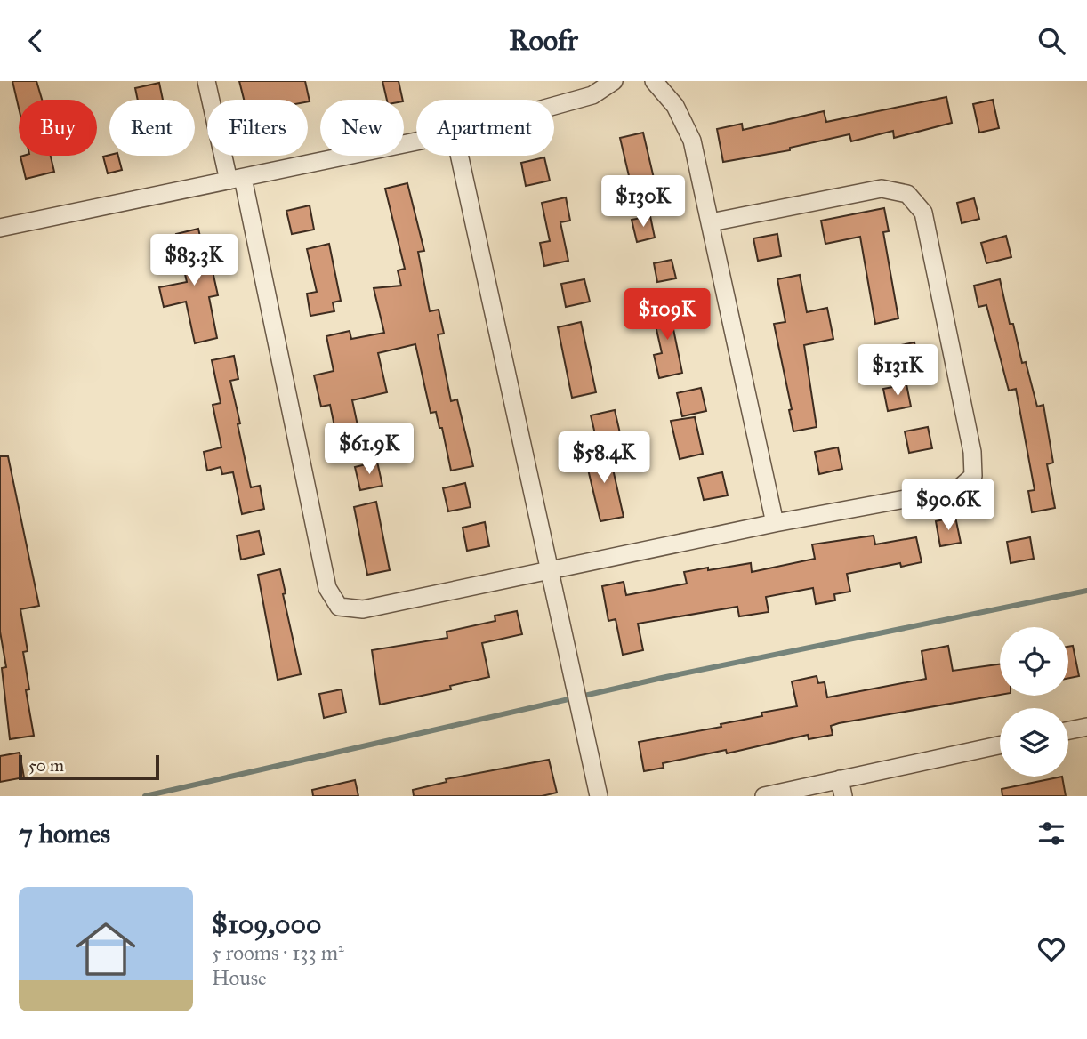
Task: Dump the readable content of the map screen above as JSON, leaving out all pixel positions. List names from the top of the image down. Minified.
{"scale_bar":"50 m","page":{"header":"Roofr","chip":["Buy","Rent","Filters","New","Apartment"],"price":["$130K","$83.3K","$109K","$131K","$61.9K","$58.4K","$90.6K"],"scale":"50 m","heading":"7 homes","list":[{"name":"$109,000","note":"5 rooms · 133 m² · House"}]}}
